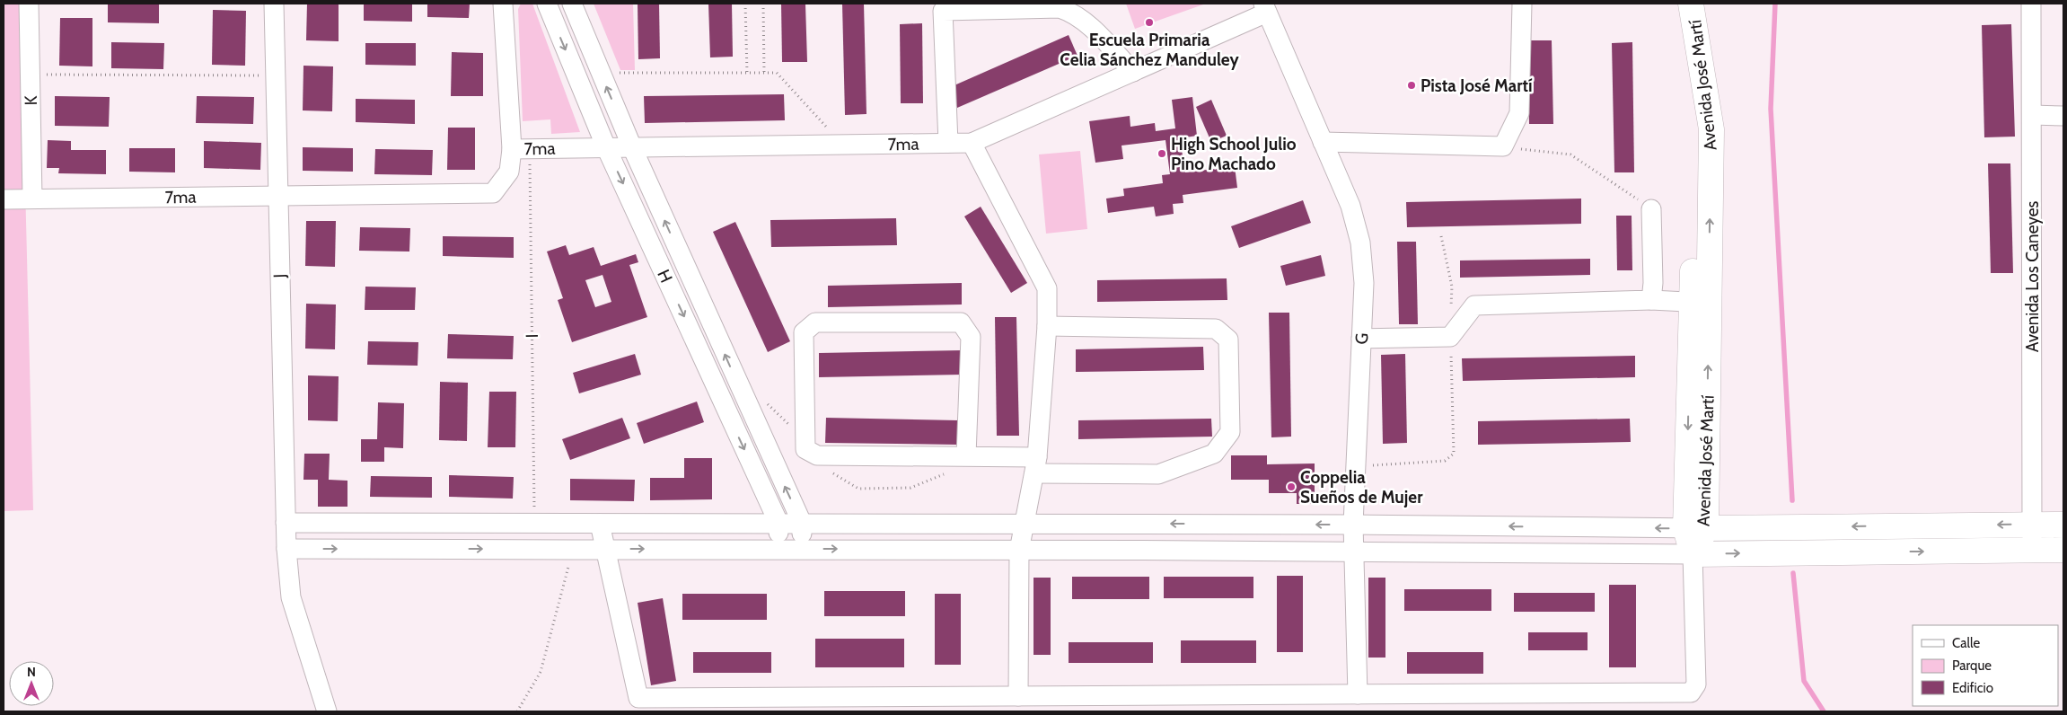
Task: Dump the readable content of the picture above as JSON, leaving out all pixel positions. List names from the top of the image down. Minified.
{"streets":{"main road":["Avenida José Martí"],"street":["K","7ma","J","H","Avenida Los Caneyes","G"],"path":["I"]},"crossings":[["K","7ma"],["7ma","J"],["7ma","H"],["7ma","I"],["7ma","G"]],"places":["Escuela Primaria Celia Sánchez Manduley","Pista José Martí","High School Julio Pino Machado","Coppelia Sueños de Mujer"],"legend":["Calle","Parque","Edificio"],"north":"top"}
